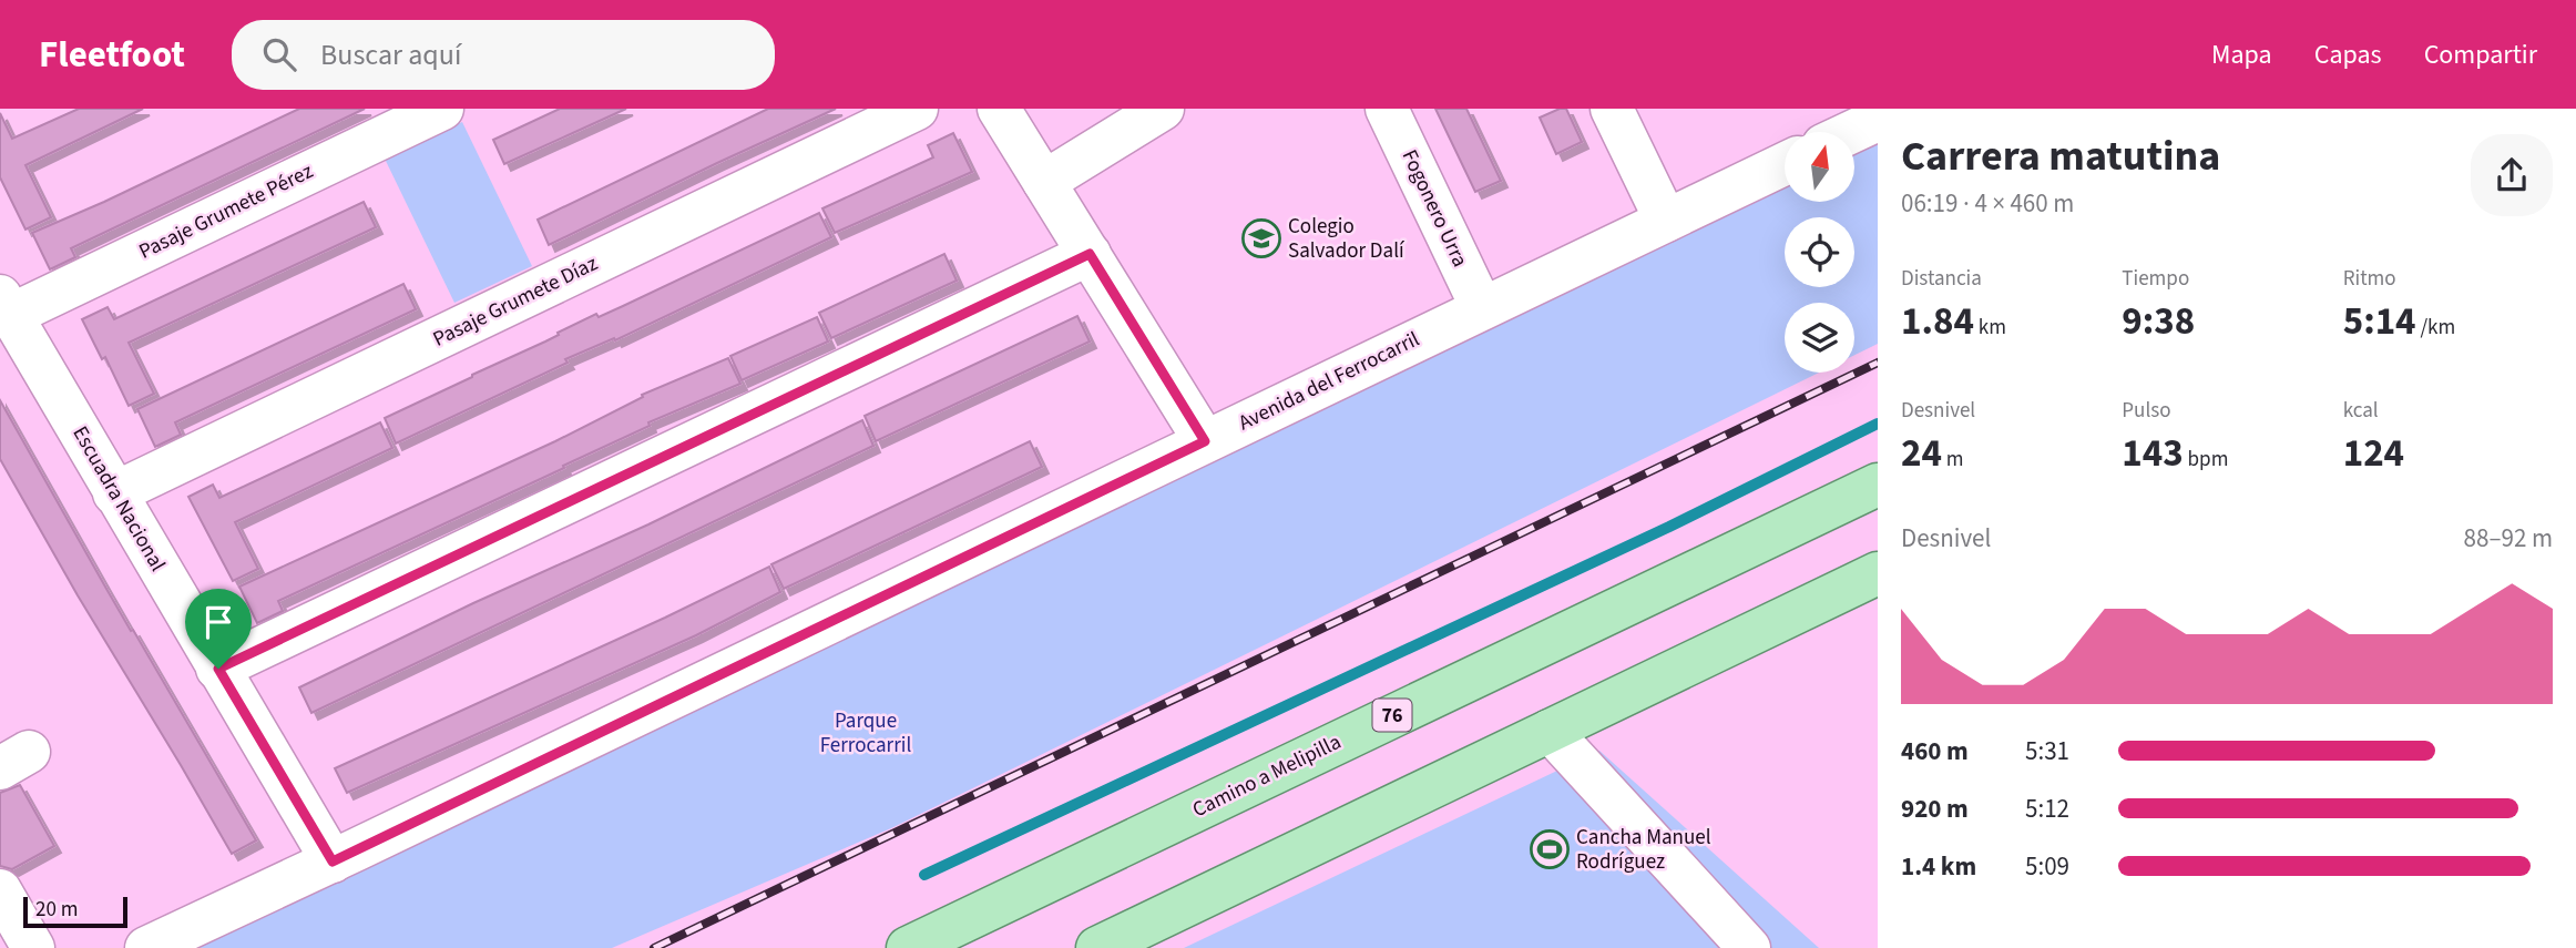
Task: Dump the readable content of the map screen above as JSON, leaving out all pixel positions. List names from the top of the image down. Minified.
{"streets":{"main road":["76","Camino a Melipilla"],"street":["Fogonero Urra","Pasaje Grumete Pérez","Pasaje Grumete Díaz","Avenida del Ferrocarril","Escuadra Nacional"]},"crossings":[["Fogonero Urra","Avenida del Ferrocarril"],["Pasaje Grumete Pérez","Escuadra Nacional"],["Pasaje Grumete Díaz","Escuadra Nacional"],["Avenida del Ferrocarril","Escuadra Nacional"]],"parks":["Parque Ferrocarril"],"places":{"school or university":["Colegio Salvador Dalí"],"sports":["Cancha Manuel Rodríguez"]},"scale_bar":"20 m","north":"top","page":{"header":"Fleetfoot","search":"Buscar aquí","nav":["Mapa","Capas","Compartir"],"heading":["Carrera matutina","06:19 · 4 × 460 m"],"stats":[["Distancia","1.84 km"],["Tiempo","9:38"],["Ritmo","5:14 /km"],["Desnivel","24 m"],["Pulso","143 bpm"],["kcal","124"]],"chart":["Desnivel","88–92 m"],"list":[{"name":"460 m","note":"5:31"},{"name":"920 m","note":"5:12"},{"name":"1.4 km","note":"5:09"}],"scale":"20 m"}}
